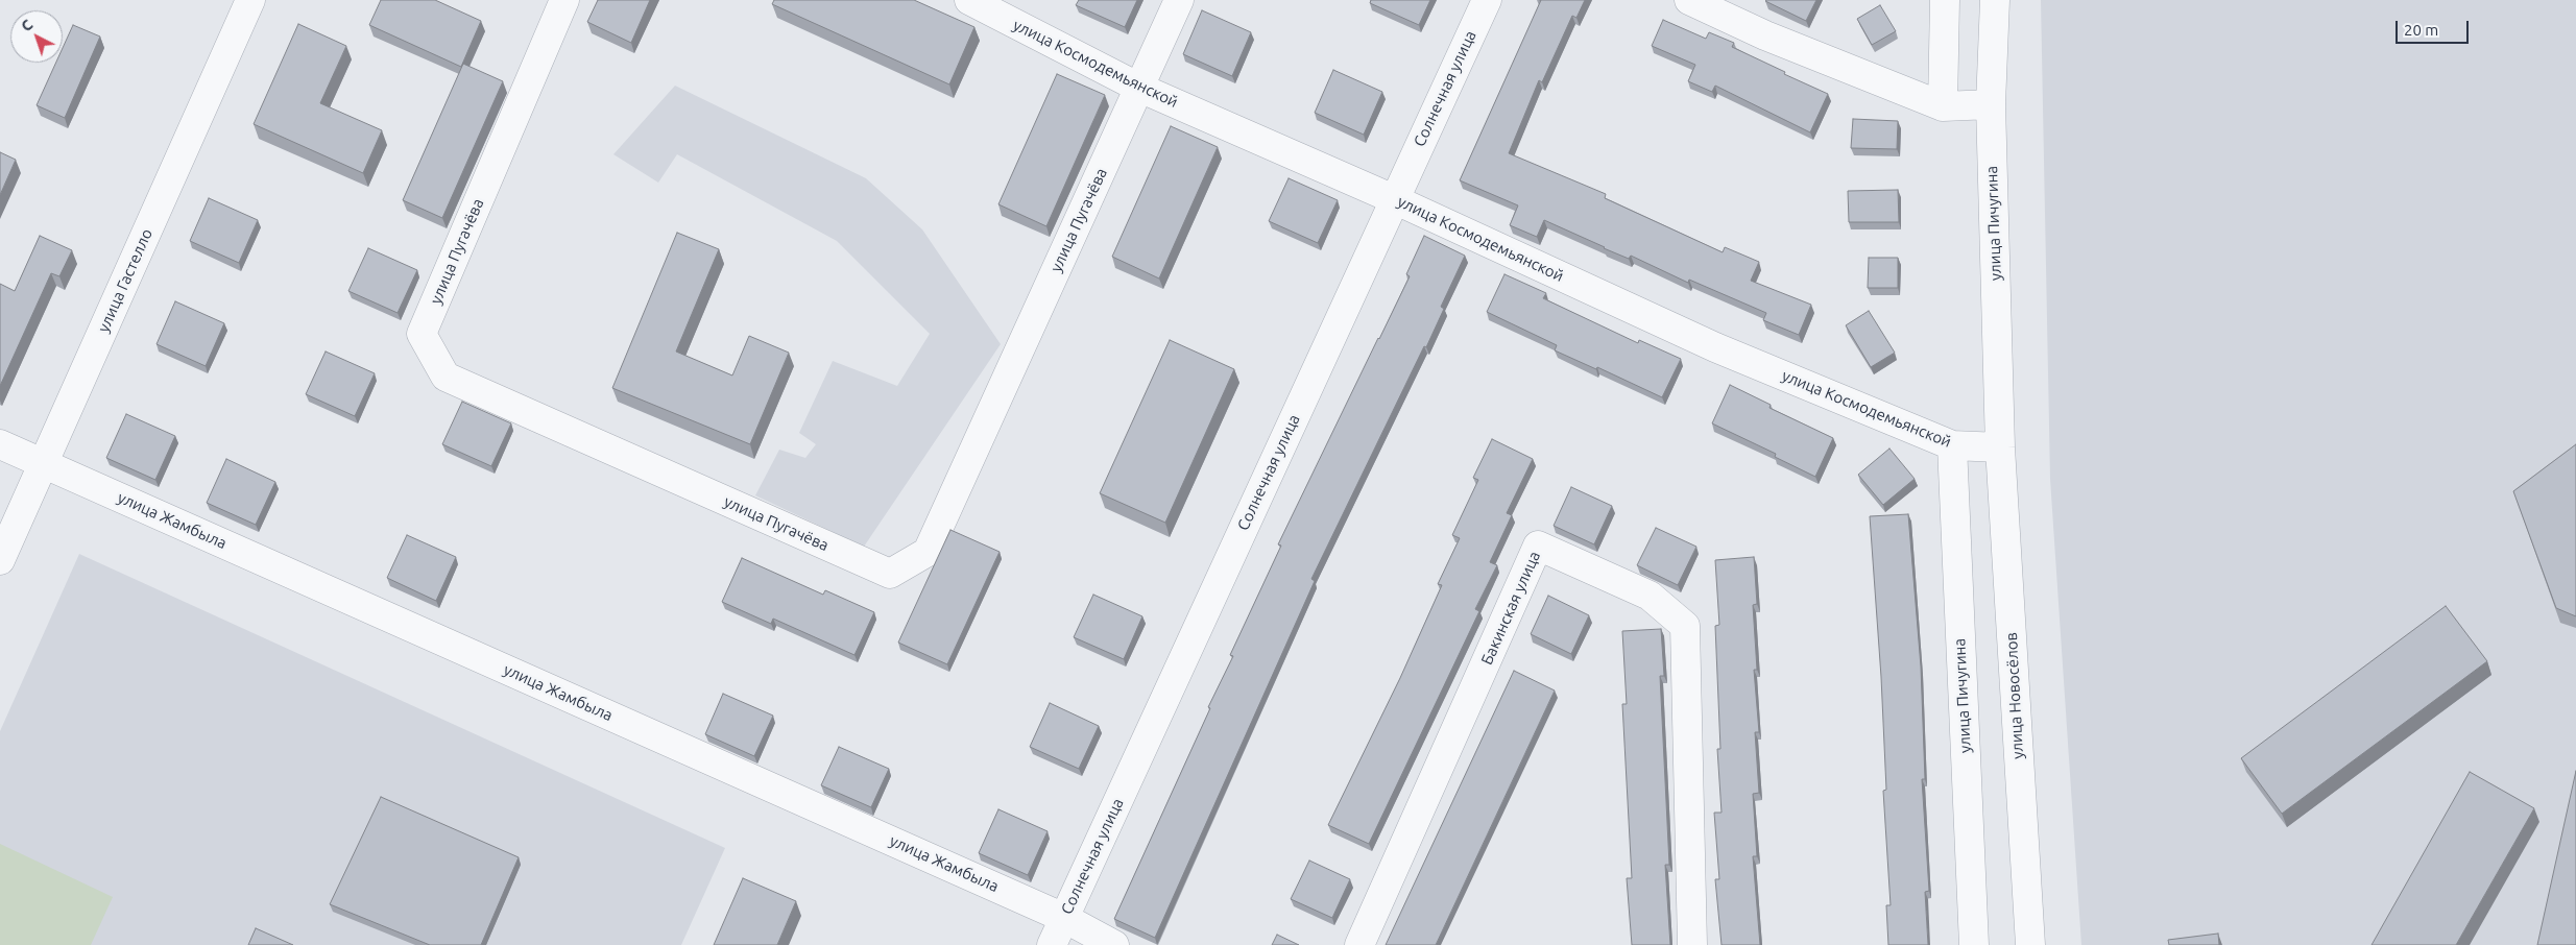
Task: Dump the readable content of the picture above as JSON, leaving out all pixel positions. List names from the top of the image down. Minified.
{"streets":{"street":["улица Космодемьянской","Солнечная улица","улица Пугачёва","улица Пичугина","улица Гастелло","улица Жамбыла","Бакинская улица","улица Новосёлов"]},"crossings":[["улица Космодемьянской","Солнечная улица"],["улица Космодемьянской","улица Пугачёва"],["улица Космодемьянской","улица Пичугина"],["улица Космодемьянской","улица Новосёлов"],["Солнечная улица","улица Жамбыла"],["улица Пичугина","улица Новосёлов"],["улица Гастелло","улица Жамбыла"]],"scale_bar":"20 m","north":"top left"}
